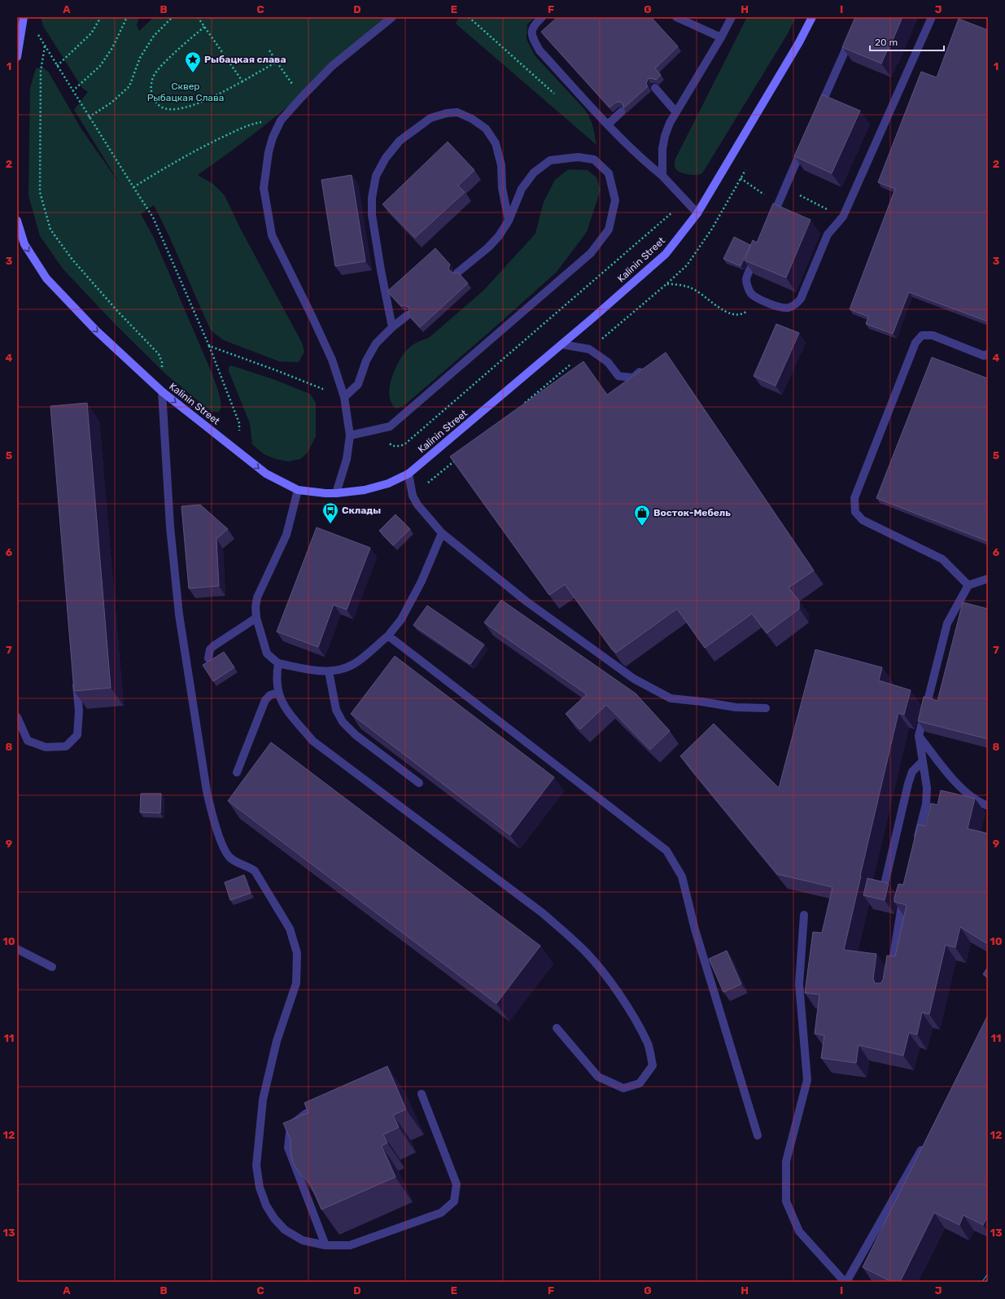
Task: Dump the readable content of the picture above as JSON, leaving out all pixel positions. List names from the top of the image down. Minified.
{"streets":{"main road":["Kalinin Street"]},"parks":["Сквер Рыбацкая Слава"],"places":{"place":["Рыбацкая слава"],"bus stop":["Склады"],"shop":["Восток-Мебель"]},"scale_bar":"20 m","grid":{"columns":["A","B","C","D","E","F","G","H","I","J"],"rows":["1","2","3","4","5","6","7","8","9","10","11","12","13"]}}
